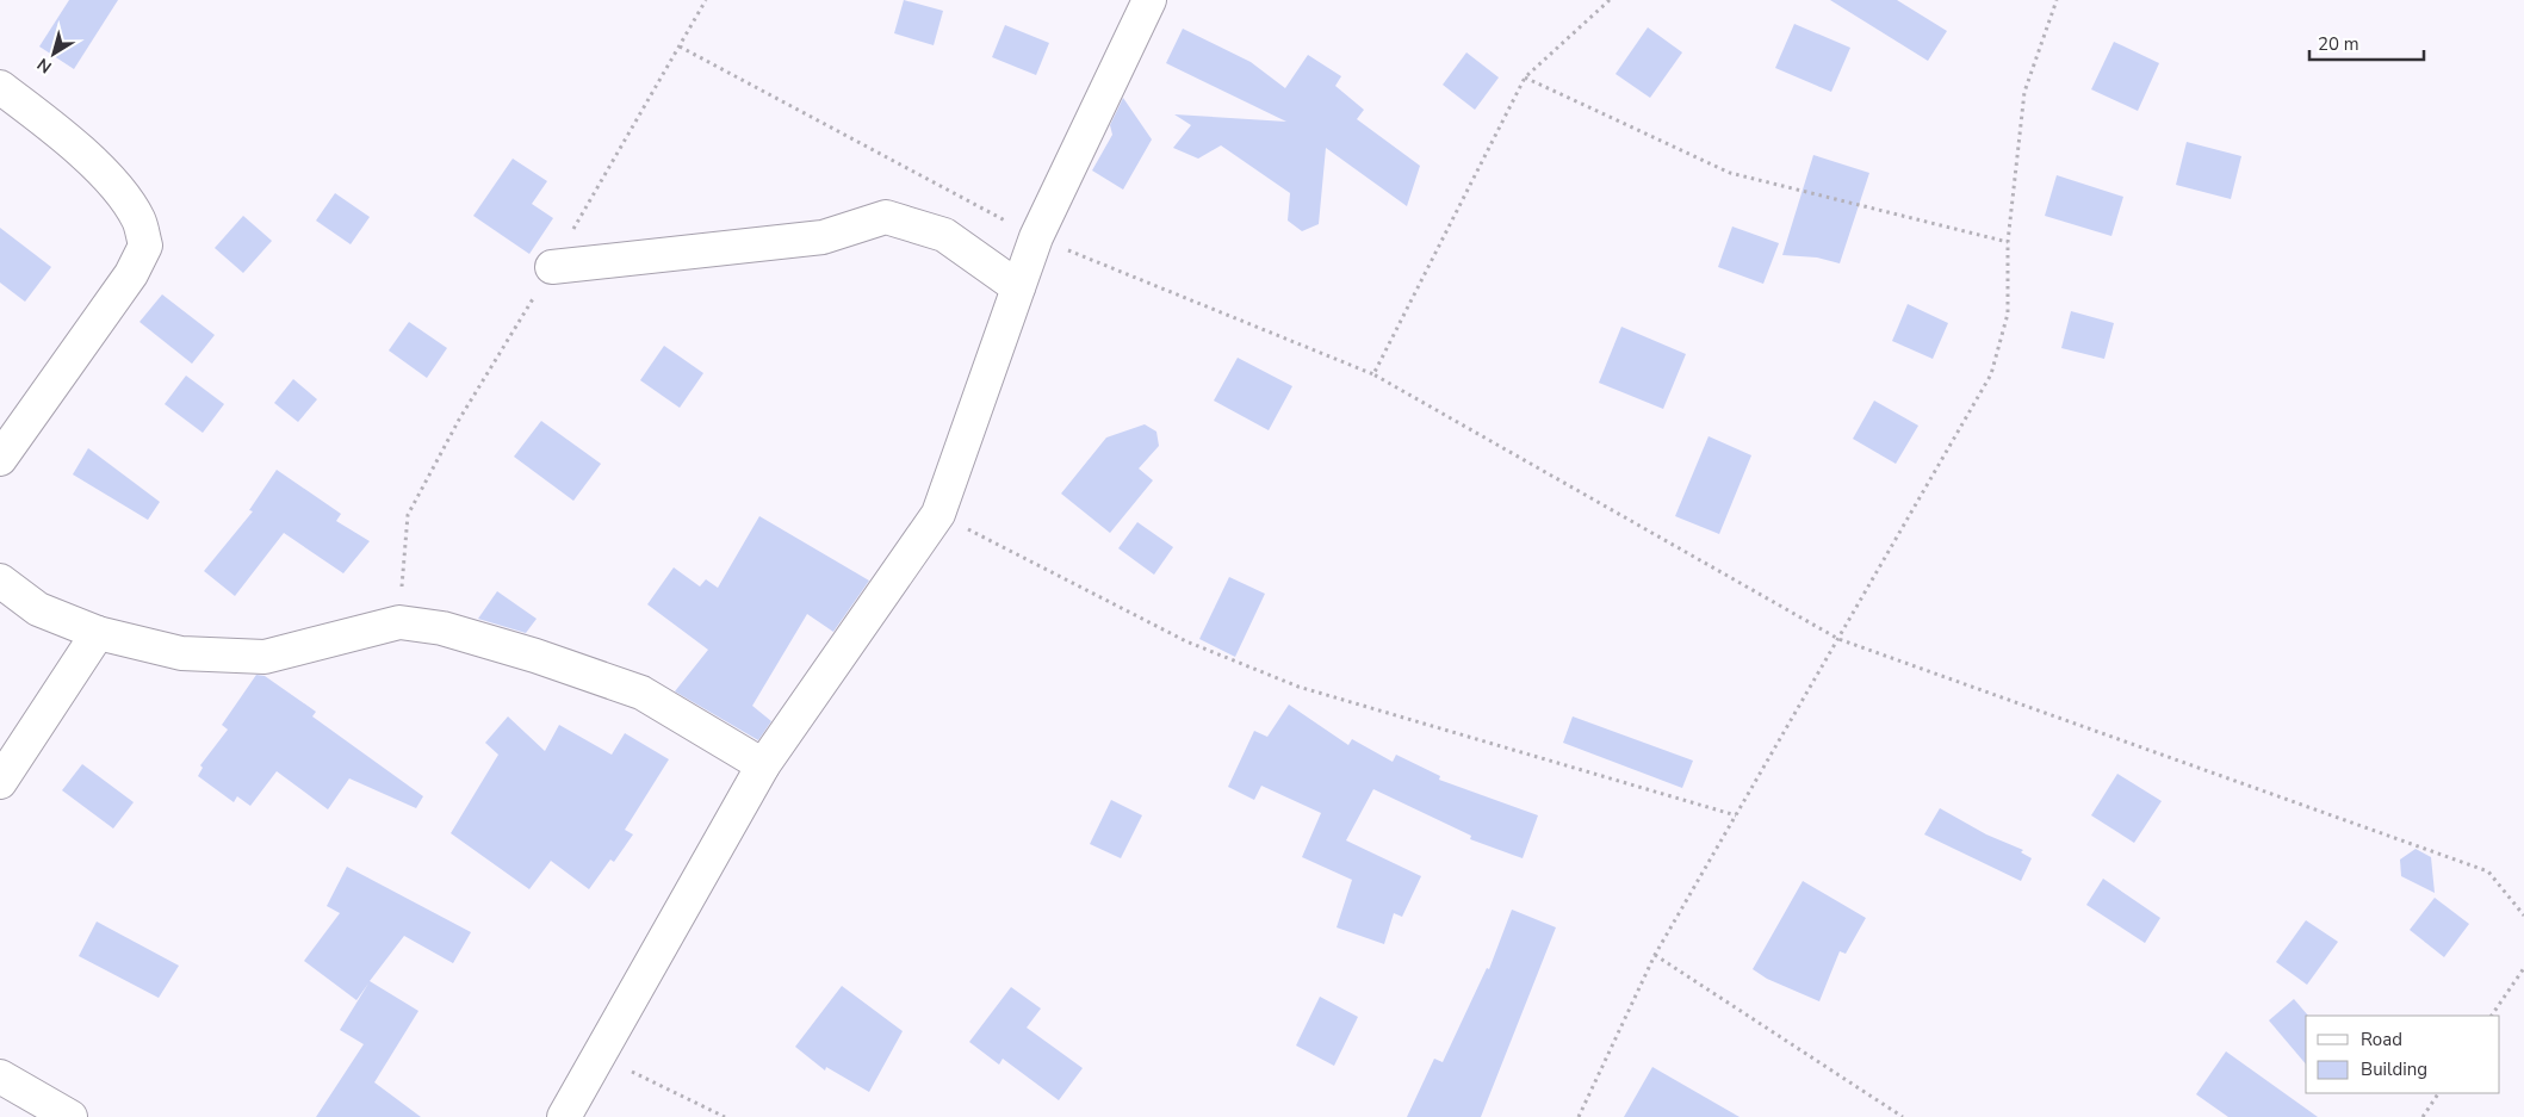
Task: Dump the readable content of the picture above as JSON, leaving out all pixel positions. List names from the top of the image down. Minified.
{"legend":["Road","Building"],"scale_bar":"20 m","north":"bottom left"}
